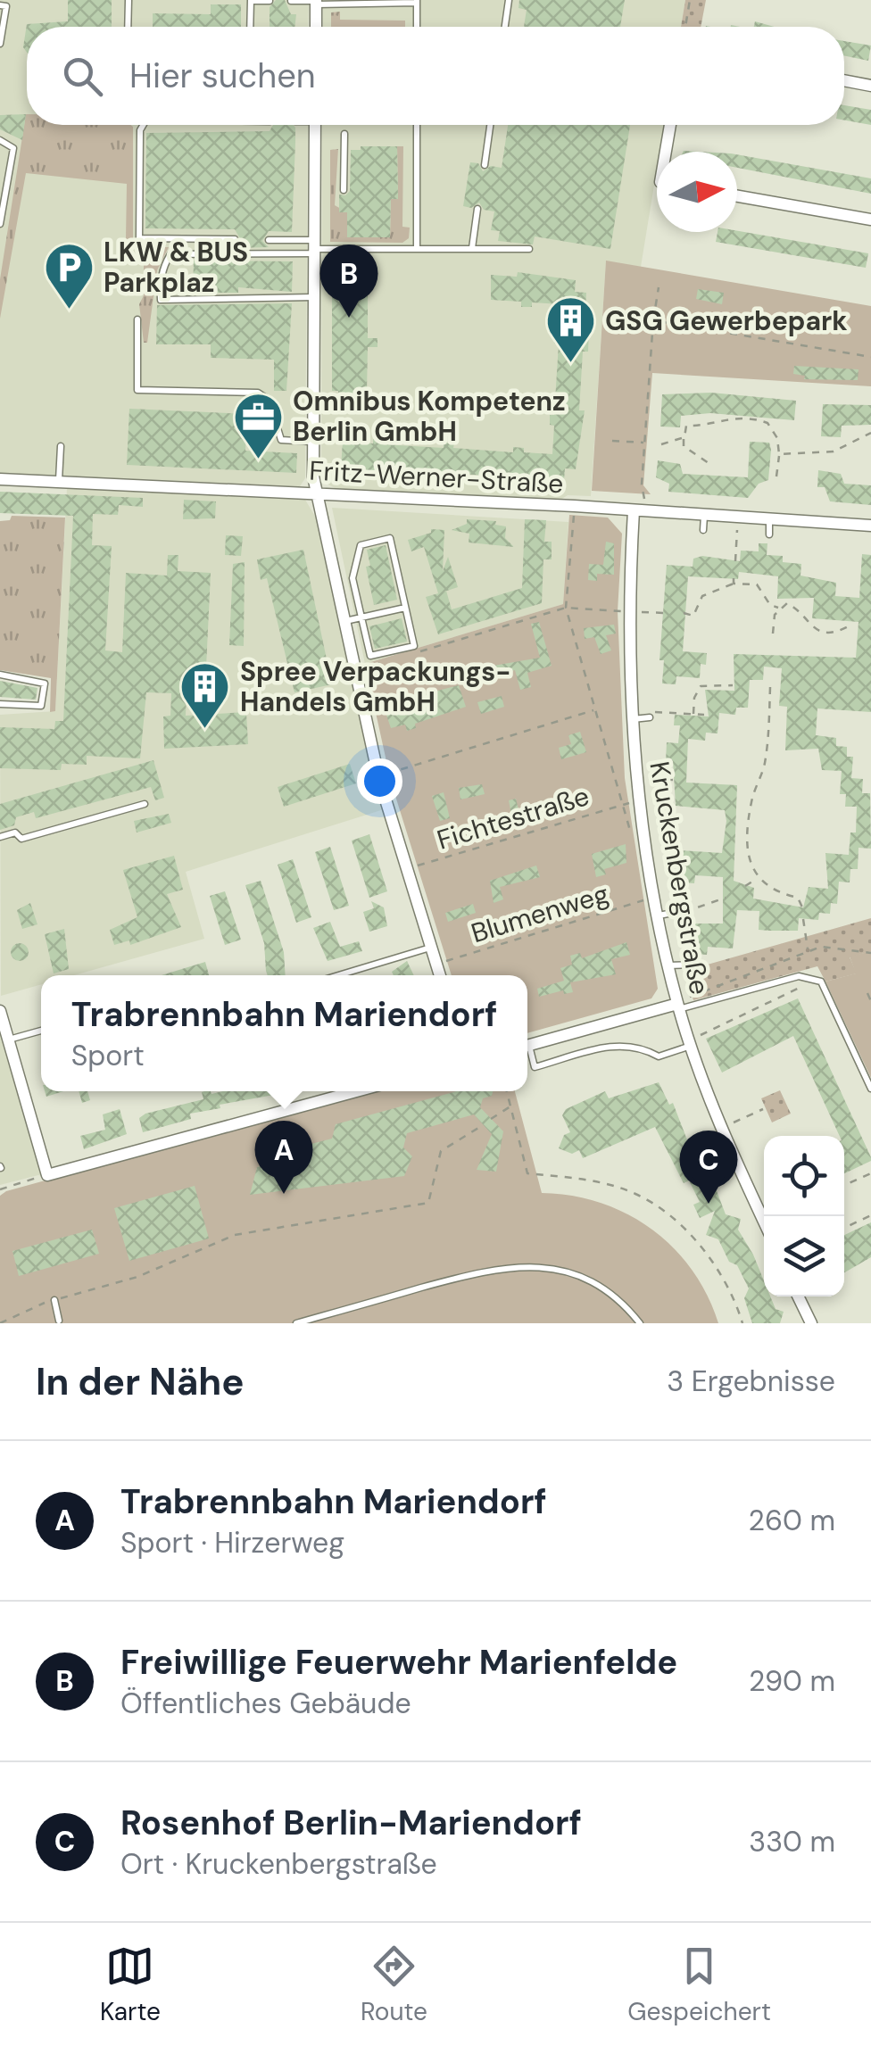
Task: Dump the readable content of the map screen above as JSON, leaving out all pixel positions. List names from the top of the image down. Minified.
{"streets":{"street":["Fritz-Werner-Straße","Kruckenbergstraße"],"path":["Fichtestraße","Blumenweg"]},"crossings":[["Fritz-Werner-Straße","Kruckenbergstraße"],["Kruckenbergstraße","Blumenweg"]],"places":{"parking":["LKW & BUS Parkplaz"],"building":["GSG Gewerbepark","Spree Verpackungs- Handels GmbH"],"office":["Omnibus Kompetenz Berlin GmbH"]},"north":"right","page":{"search":"Hier suchen","pins":["B","A","C"],"popup":["Trabrennbahn Mariendorf","Sport"],"heading":["In der Nähe","3 Ergebnisse"],"list":[{"mark":"A","name":"Trabrennbahn Mariendorf","note":"Sport · Hirzerweg","value":"260 m"},{"mark":"B","name":"Freiwillige Feuerwehr Marienfelde","note":"Öffentliches Gebäude","value":"290 m"},{"mark":"C","name":"Rosenhof Berlin-Mariendorf","note":"Ort · Kruckenbergstraße","value":"330 m"}],"nav":["Karte","Route","Gespeichert"]}}
